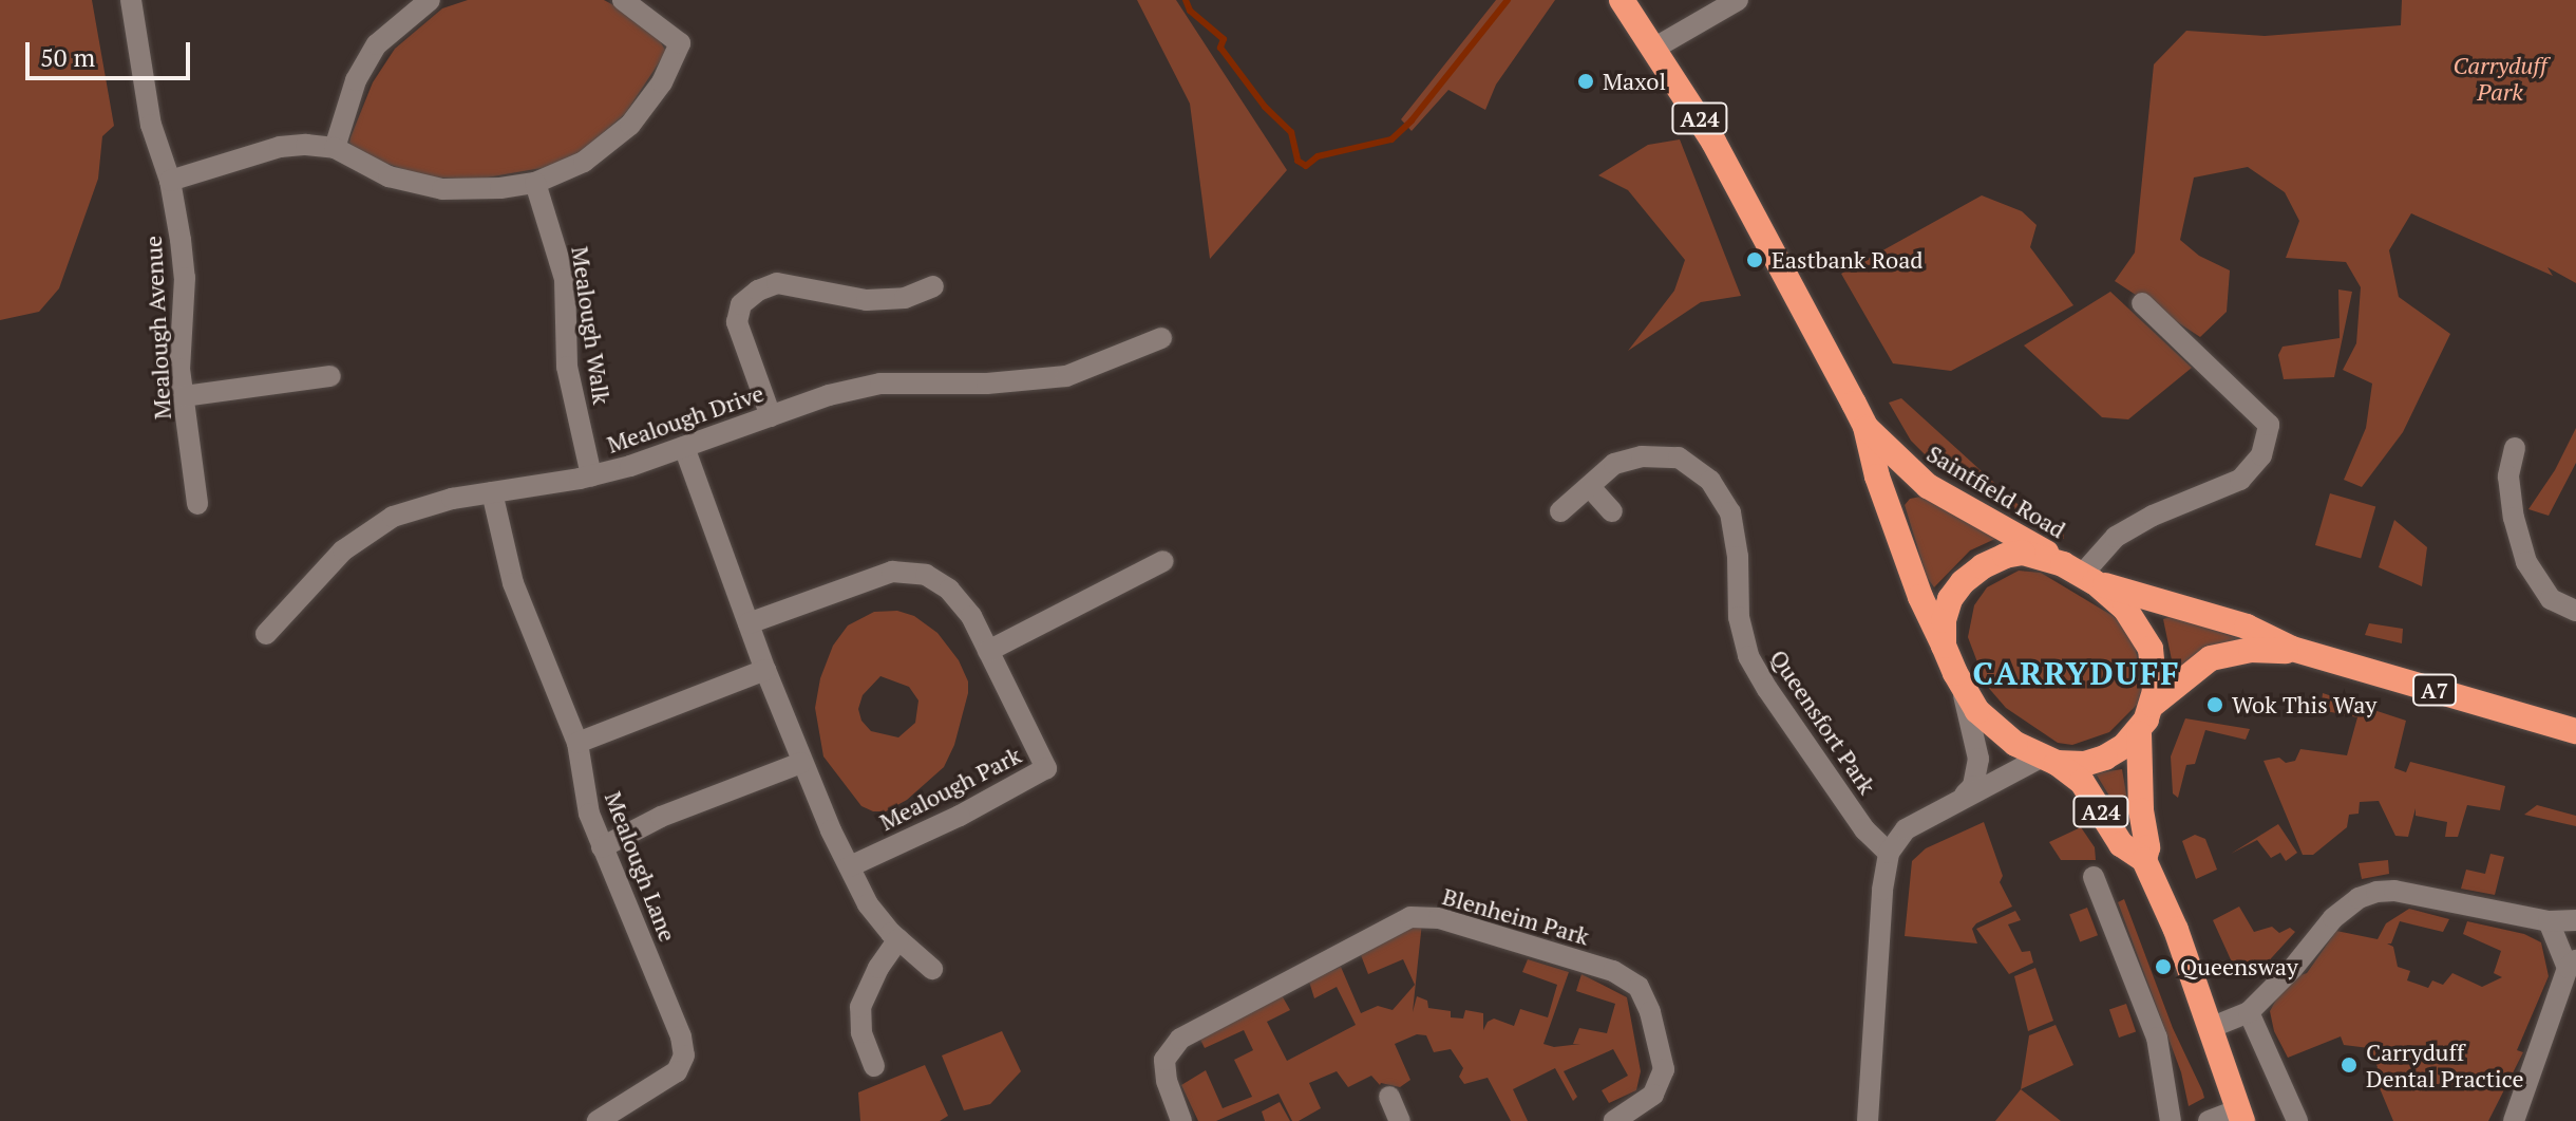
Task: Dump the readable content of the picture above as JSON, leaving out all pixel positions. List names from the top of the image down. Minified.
{"streets":{"highway":["A24","Saintfield Road","A7"],"street":["Mealough Walk","Mealough Avenue","Mealough Drive","Queensfort Park","Mealough Park","Mealough Lane","Blenheim Park"]},"crossings":[["A24","Saintfield Road"],["Mealough Walk","Mealough Drive"],["Mealough Drive","Mealough Lane"]],"districts":["CARRYDUFF"],"parks":["Carryduff Park"],"places":["Maxol","Eastbank Road","Wok This Way","Queensway","Carryduff Dental Practice"],"scale_bar":"50 m"}
